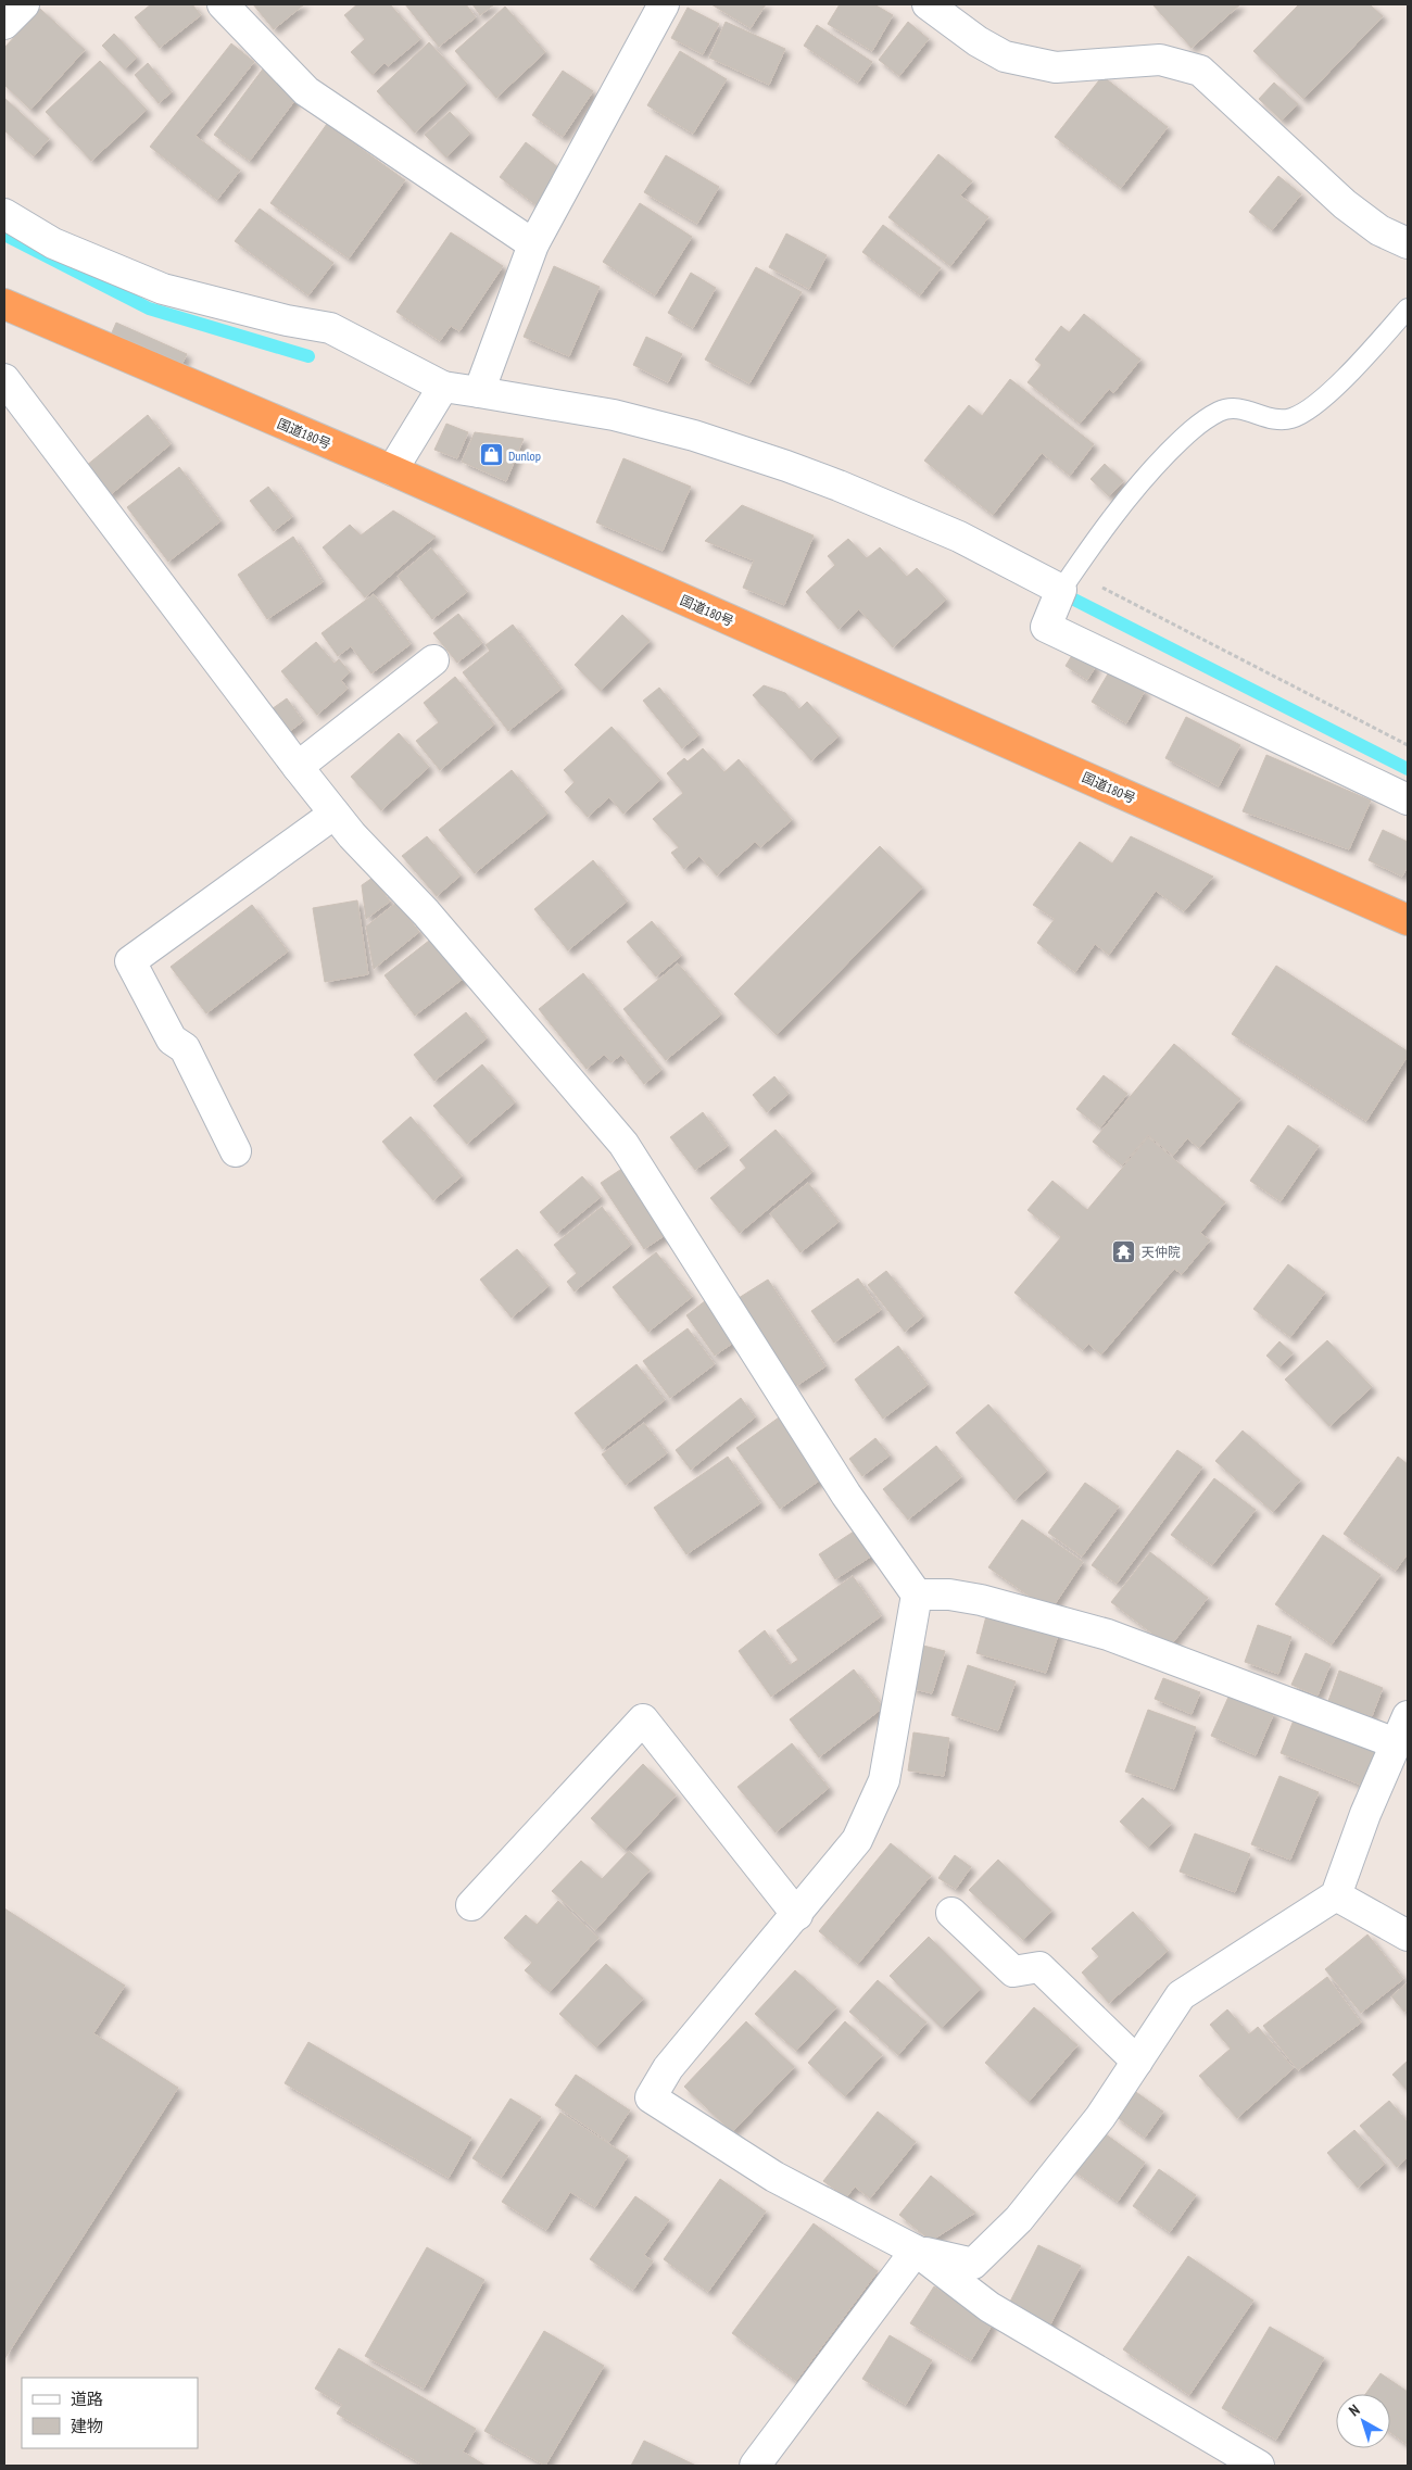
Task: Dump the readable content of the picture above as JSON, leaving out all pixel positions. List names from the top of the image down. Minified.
{"streets":{"highway":["国道180号"]},"places":{"shop":["Dunlop"],"temple":["天仲院"]},"legend":["道路","建物"],"north":"top left"}
